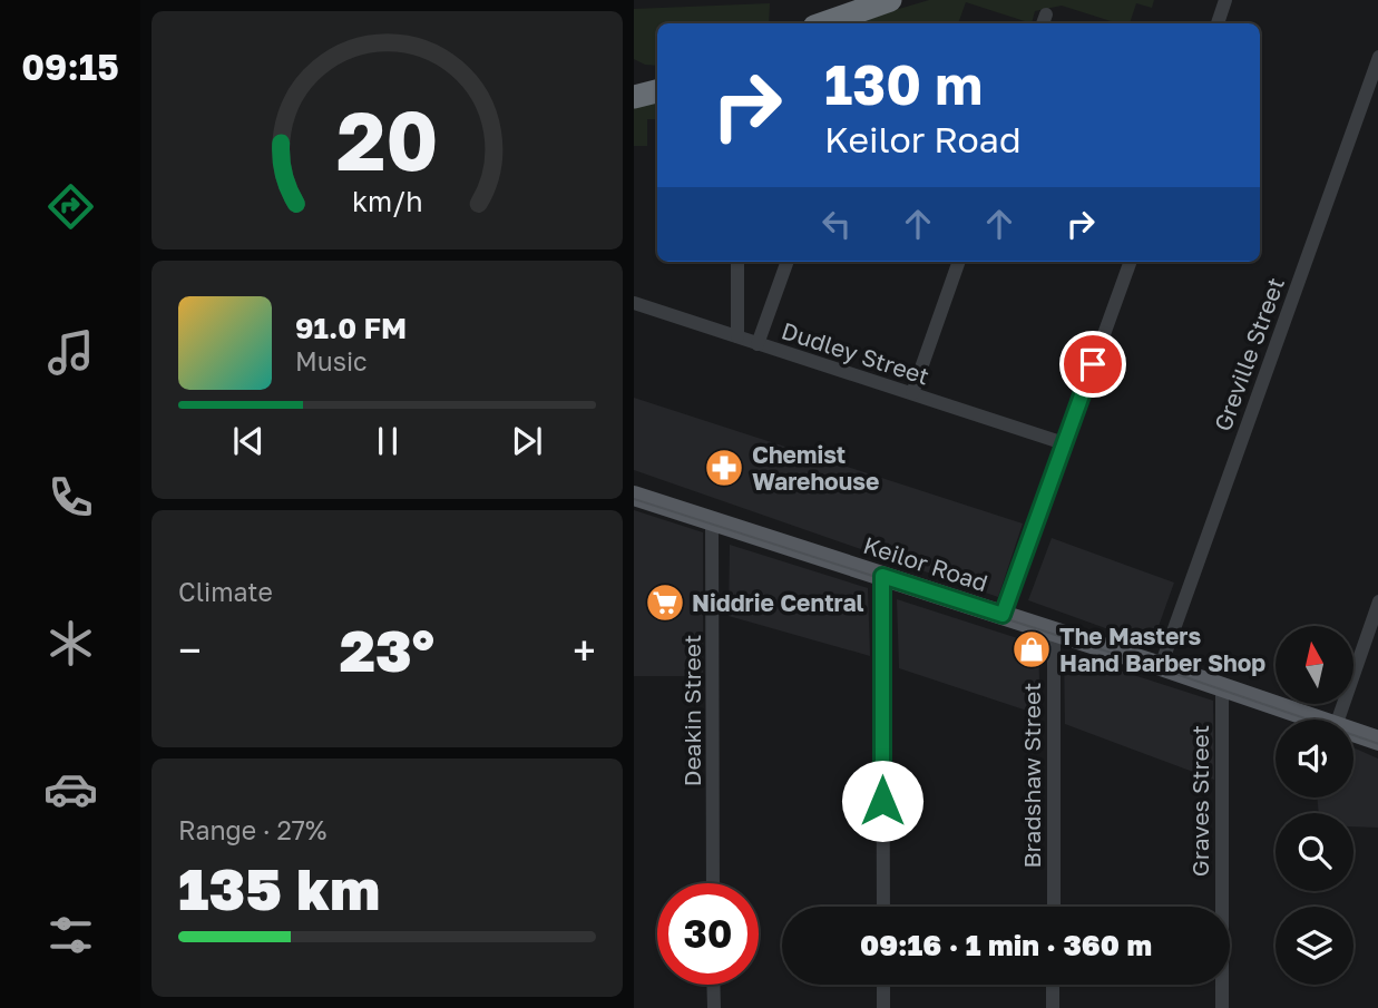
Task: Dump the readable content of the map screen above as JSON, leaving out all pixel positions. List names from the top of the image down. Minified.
{"streets":{"main road":["Keilor Road"],"street":["Dudley Street","Greville Street","Deakin Street","Bradshaw Street","Graves Street"]},"crossings":[["Greville Street","Keilor Road"],["Keilor Road","Deakin Street"],["Keilor Road","Bradshaw Street"],["Keilor Road","Graves Street"]],"places":{"pharmacy":["Chemist Warehouse"],"supermarket":["Niddrie Central"],"shop":["The Masters Hand Barber Shop"]},"north":"top","page":{"tabs":"09:15","turn":["130 m","Keilor Road"],"song":["91.0 FM","Music"],"tile":["Climate",["Range · 27%","135 km"]],"heat":["−","23°","+"],"limit":"30","trip":"09:16 · 1 min · 360 m","gauge":["20","km/h"]}}
